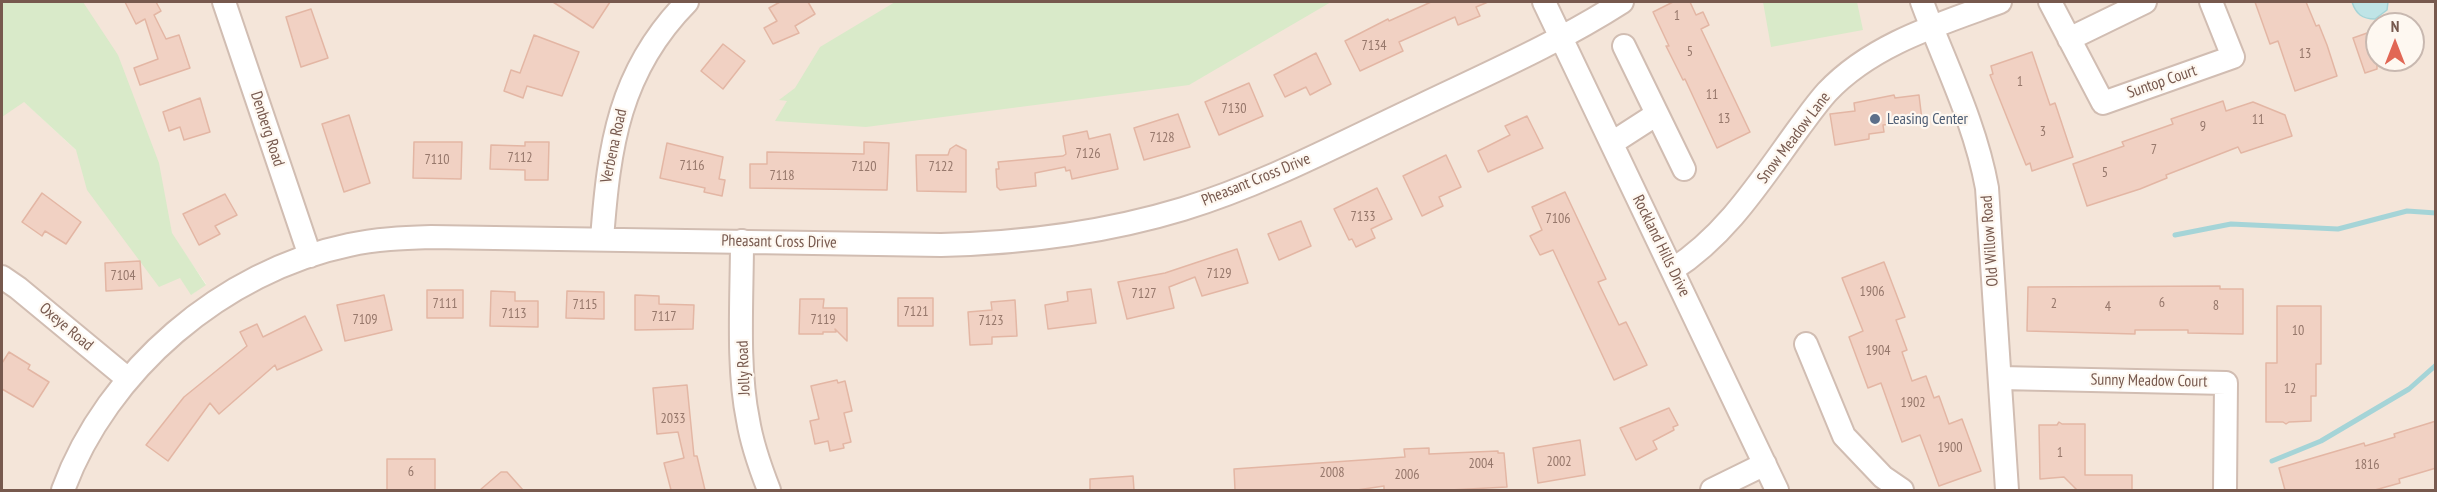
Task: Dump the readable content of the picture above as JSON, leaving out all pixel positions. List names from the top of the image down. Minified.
{"streets":{"street":["Suntop Court","Denberg Road","Snow Meadow Lane","Verbena Road","Pheasant Cross Drive","Old Willow Road","Rockland Hills Drive","Oxeye Road","Jolly Road","Sunny Meadow Court"]},"crossings":[["Denberg Road","Pheasant Cross Drive"],["Snow Meadow Lane","Old Willow Road"],["Snow Meadow Lane","Rockland Hills Drive"],["Verbena Road","Pheasant Cross Drive"],["Pheasant Cross Drive","Rockland Hills Drive"],["Pheasant Cross Drive","Oxeye Road"],["Pheasant Cross Drive","Jolly Road"],["Old Willow Road","Sunny Meadow Court"]],"places":["Leasing Center"],"house_numbers":["1","7134","5","13","1","11","7130","13","11","9","3","7128","7","7126","7112","7110","7116","7120","7122","5","7118","7133","7106","7129","7104","1906","7127","6","7111","2","7115","8","4","7121","7113","7117","7109","7119","7123","10","1904","12","1902","2033","1900","1","2002","2004","1816","6","2008","2006"],"north":"top"}
